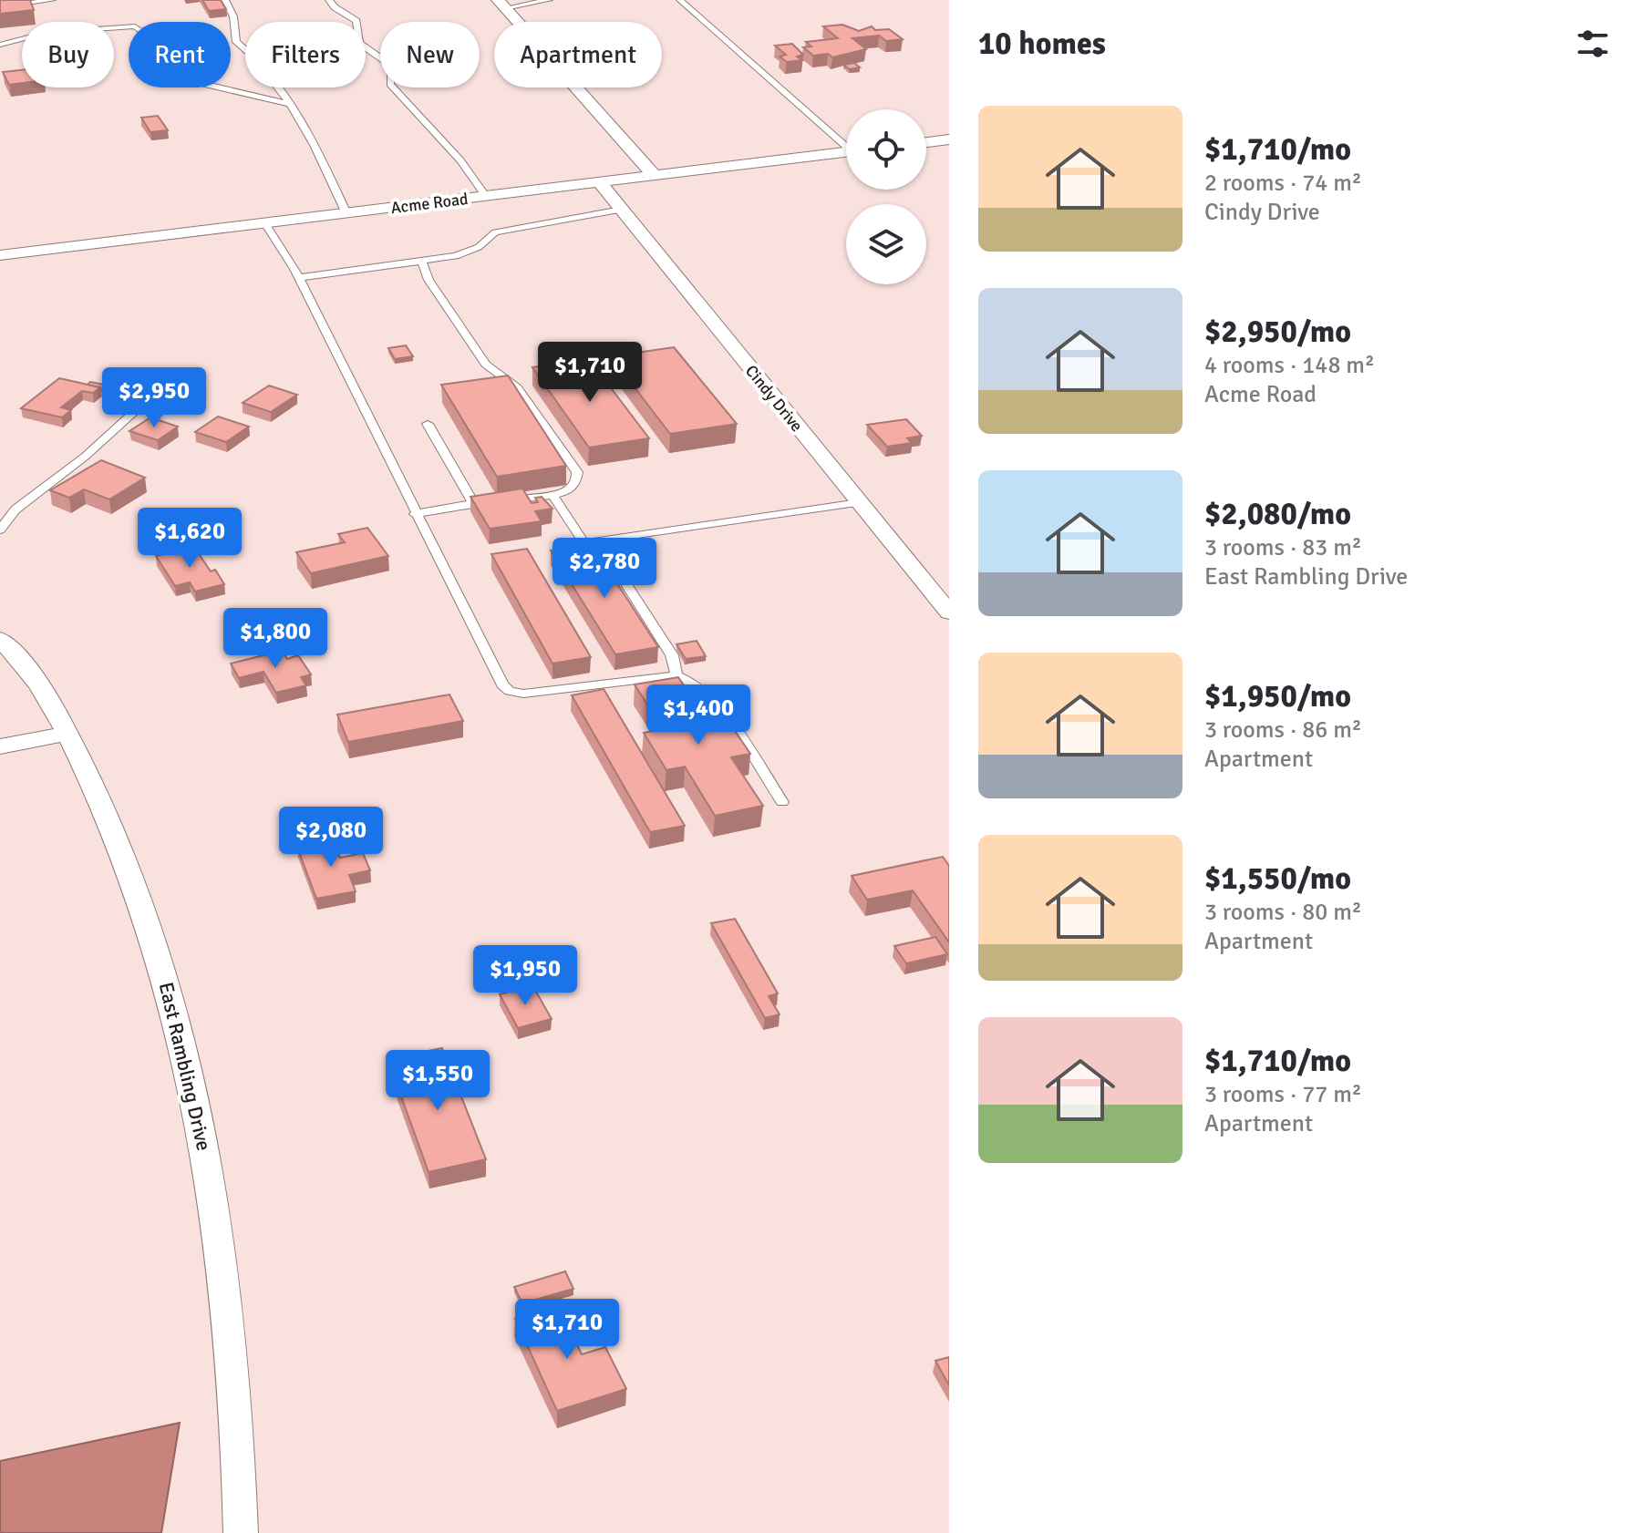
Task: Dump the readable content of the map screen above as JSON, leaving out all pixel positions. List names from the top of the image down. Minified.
{"streets":{"street":["Acme Road","Cindy Drive","East Rambling Drive"]},"crossings":[["Acme Road","Cindy Drive"]],"page":{"heading":"10 homes","chip":["Buy","Rent","Filters","New","Apartment"],"list":[{"name":"$1,710/mo","note":"2 rooms · 74 m² · Cindy Drive"},{"name":"$2,950/mo","note":"4 rooms · 148 m² · Acme Road"},{"name":"$2,080/mo","note":"3 rooms · 83 m² · East Rambling Drive"},{"name":"$1,950/mo","note":"3 rooms · 86 m² · Apartment"},{"name":"$1,550/mo","note":"3 rooms · 80 m² · Apartment"},{"name":"$1,710/mo","note":"3 rooms · 77 m² · Apartment"}],"price":["$1,710","$2,950","$1,620","$2,780","$1,800","$1,400","$2,080","$1,950","$1,550","$1,710"]}}
